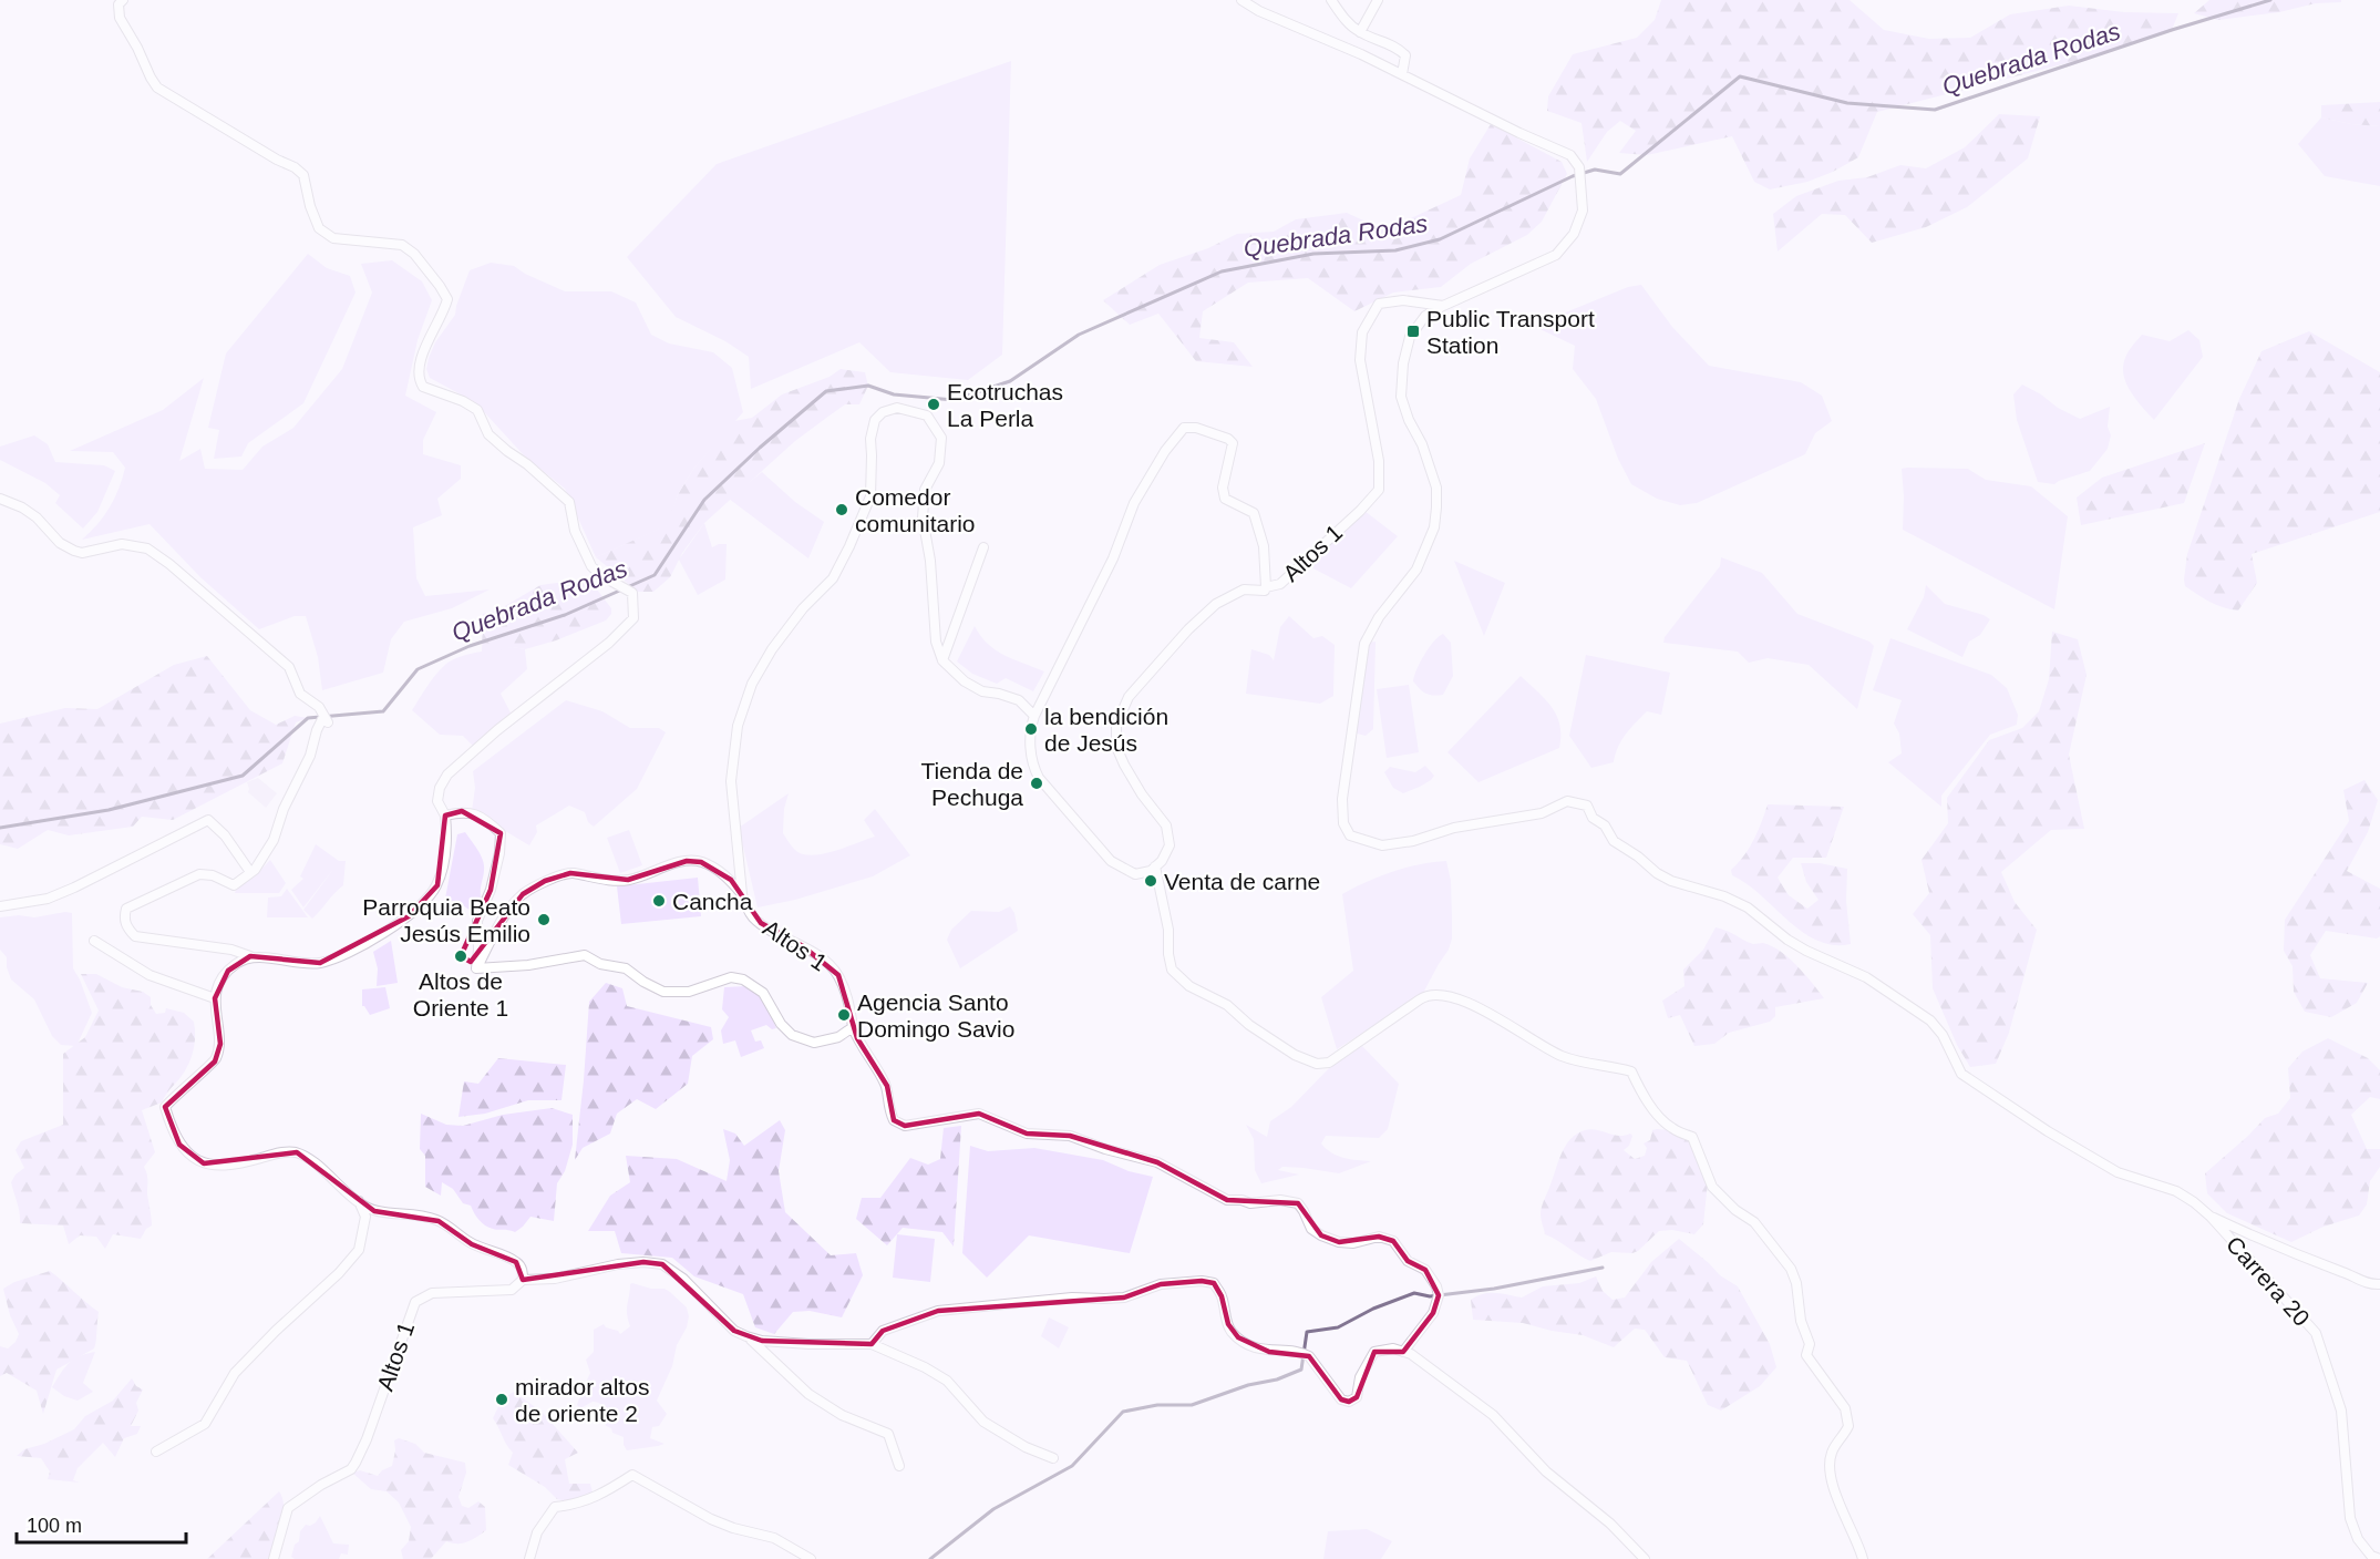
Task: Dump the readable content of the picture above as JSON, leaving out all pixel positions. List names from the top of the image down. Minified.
{"streets":{"street":["Altos 1","Carrera 20"]},"crossings":[["Altos 1","Carrera 20"]],"water":["Quebrada Rodas"],"places":{"transit":["Public Transport Station"],"other":["Ecotruchas La Perla","Comedor comunitario","la bendición de Jesús","Tienda de Pechuga","Venta de carne","Cancha","Parroquia Beato Jesús Emilio","Altos de Oriente 1","Agencia Santo Domingo Savio","mirador altos de oriente 2"]},"scale_bar":"100 m"}
